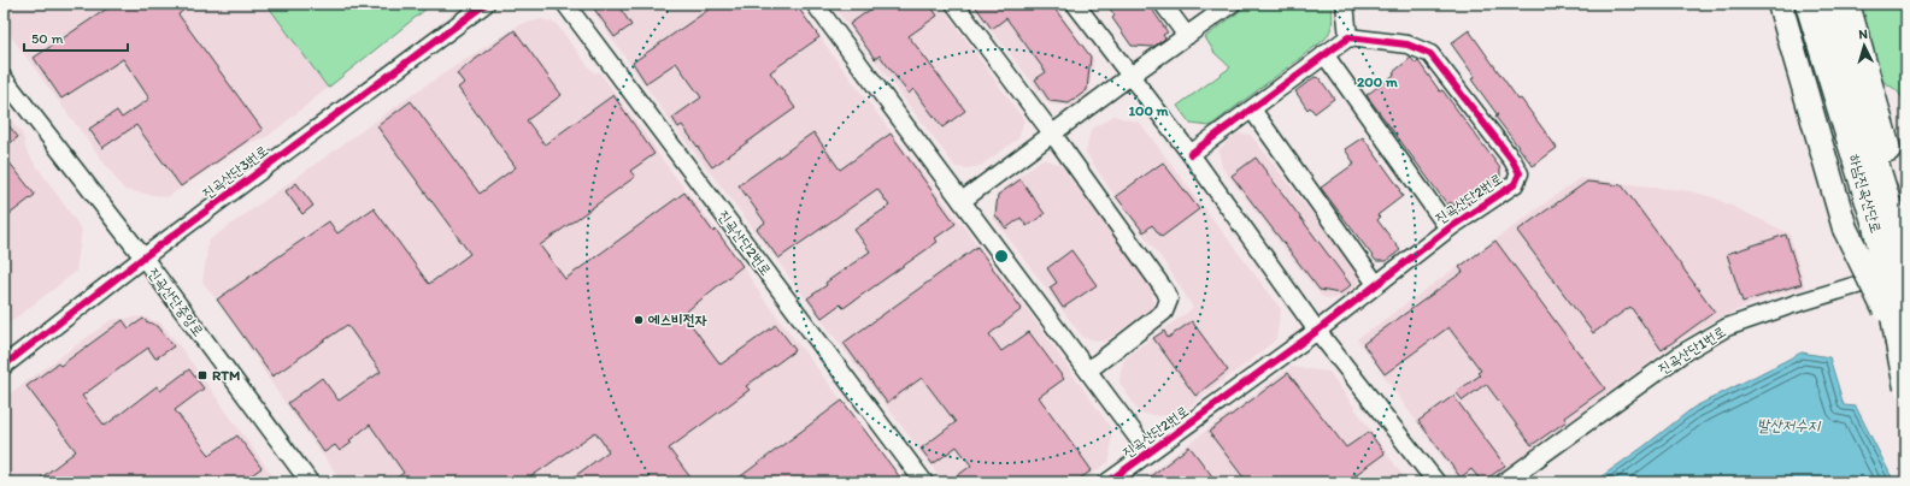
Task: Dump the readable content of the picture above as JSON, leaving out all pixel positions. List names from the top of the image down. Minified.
{"streets":{"highway":["하남진곡산단로"],"street":["진곡산단3번로","진곡산단2번로","진곡산단중앙로","진곡산단1번로"]},"crossings":[["진곡산단3번로","진곡산단중앙로"]],"water":["발산저수지"],"places":{"other":["에스비전자"],"transit":["RTM"]},"scale_bar":"50 m","north":"top","rings":["200 m","100 m"]}
